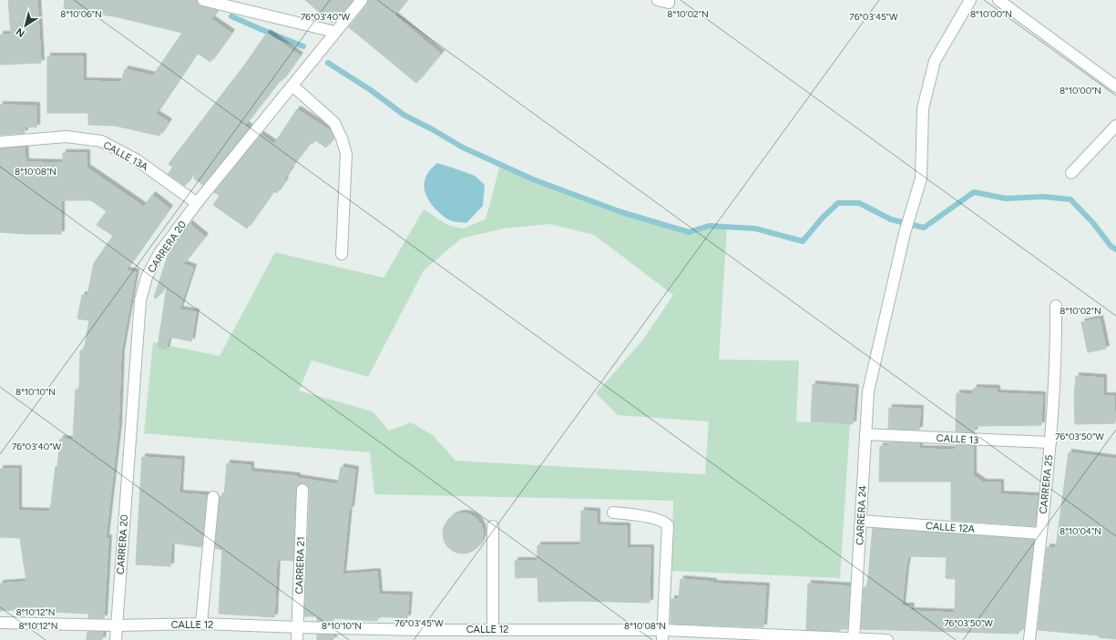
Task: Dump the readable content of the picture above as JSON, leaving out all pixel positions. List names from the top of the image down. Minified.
{"streets":{"street":["CALLE 13A","CARRERA 20","CALLE 13","CARRERA 25","CARRERA 24","CALLE 12A","CARRERA 21","CALLE 12"]},"crossings":[["CALLE 13A","CARRERA 20"],["CARRERA 20","CALLE 12"],["CALLE 13","CARRERA 25"],["CALLE 13","CARRERA 24"],["CARRERA 25","CALLE 12A"],["CARRERA 24","CALLE 12A"],["CARRERA 24","CALLE 12"],["CARRERA 21","CALLE 12"]],"north":"bottom left","coordinates":["8°10'06\"N","8°10'02\"N","8°10'00\"N","76°03'40\"W","76°03'45\"W","8°10'08\"N","8°10'10\"N","76°03'50\"W","8°10'04\"N","8°10'12\"N"]}
